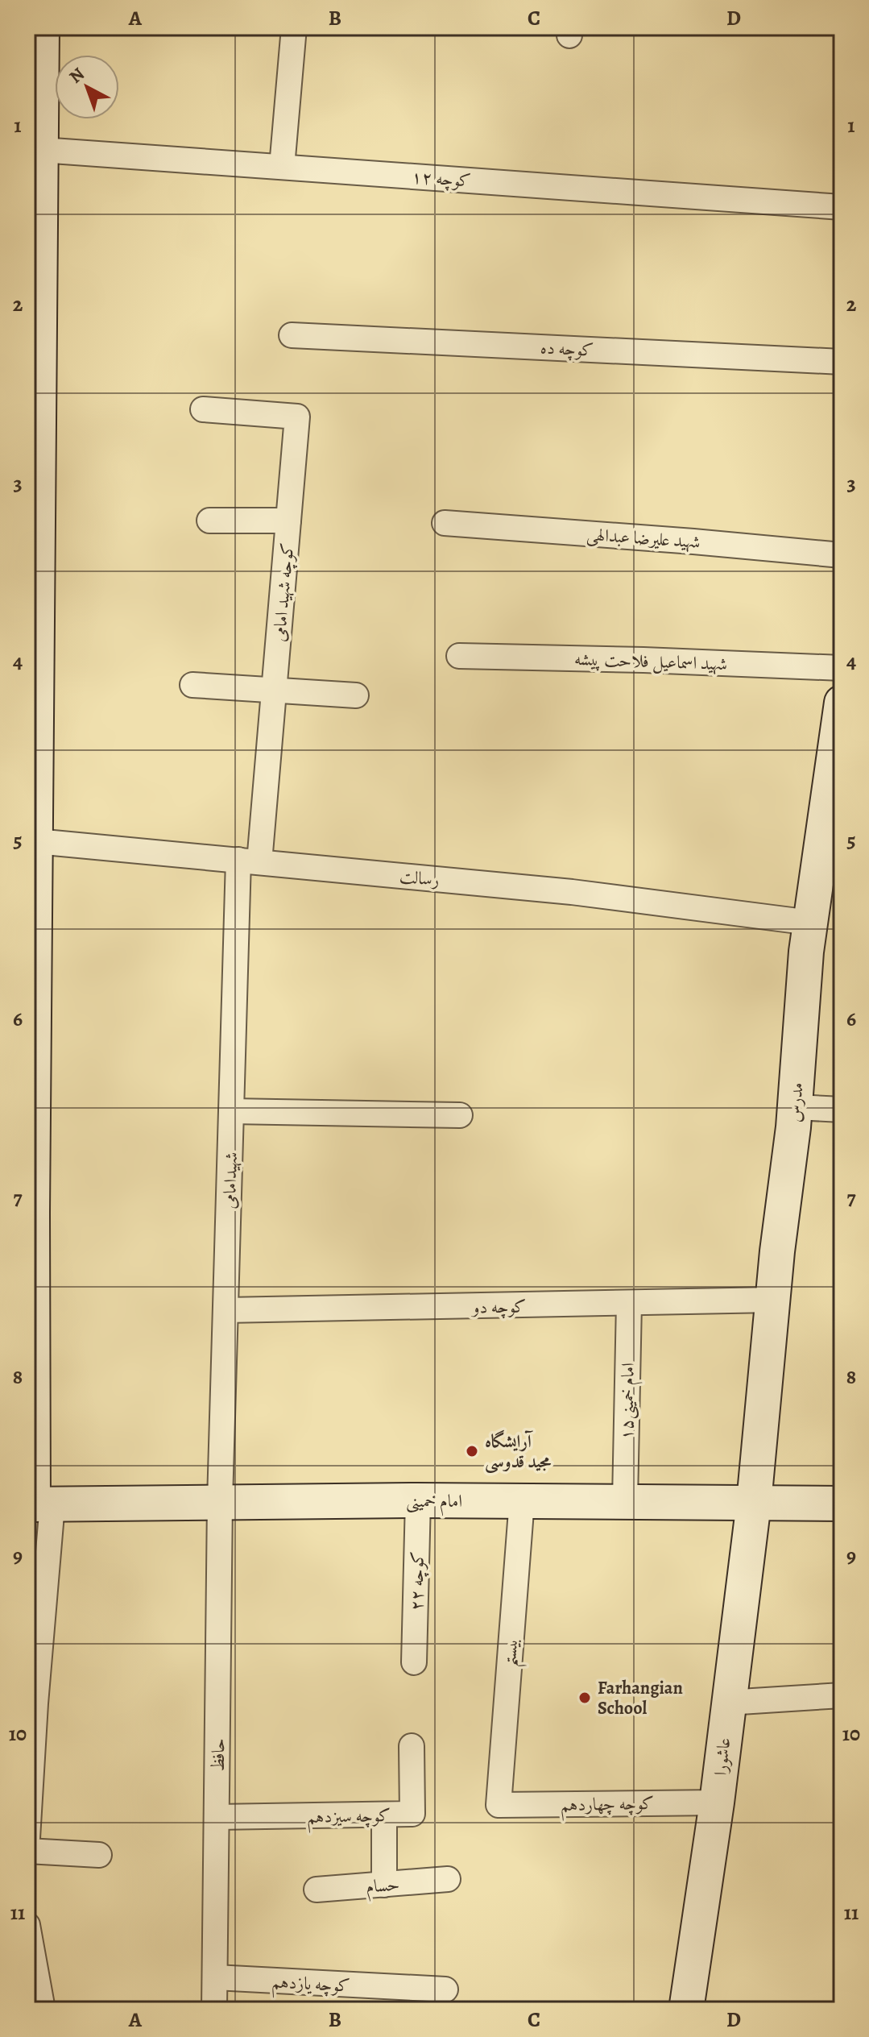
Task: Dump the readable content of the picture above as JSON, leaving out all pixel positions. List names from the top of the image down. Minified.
{"streets":{"street":["کوچه ۱۲","کوچه ده","شهید علیرضا عبدالهی","کوچه شهید امامی","شهید اسماعیل فلاحت پیشه","رسالت","مدرس","شهیدامامی","کوچه دو","امام خمینی۱۵","امام خمینی","کوچه ۲۲","بیستم","حافظ","عاشورا","کوچه چهاردهم","کوچه سیزدهم","حسام","کوچه یازدهم"]},"crossings":[["کوچه شهید امامی","رسالت"],["کوچه شهید امامی","شهیدامامی"],["رسالت","مدرس"],["رسالت","شهیدامامی"],["مدرس","کوچه دو"],["مدرس","امام خمینی"],["مدرس","عاشورا"],["شهیدامامی","کوچه دو"],["شهیدامامی","امام خمینی"],["شهیدامامی","حافظ"],["کوچه دو","امام خمینی۱۵"],["امام خمینی۱۵","امام خمینی"],["امام خمینی","کوچه ۲۲"],["امام خمینی","بیستم"],["امام خمینی","حافظ"],["امام خمینی","عاشورا"],["بیستم","کوچه چهاردهم"],["حافظ","کوچه سیزدهم"],["حافظ","کوچه یازدهم"],["عاشورا","کوچه چهاردهم"]],"places":["آرایشگاه مجید قدوسی","Farhangian School"],"north":"top left","grid":{"columns":["A","B","C","D"],"rows":["1","2","3","4","5","6","7","8","9","10","11"]}}
